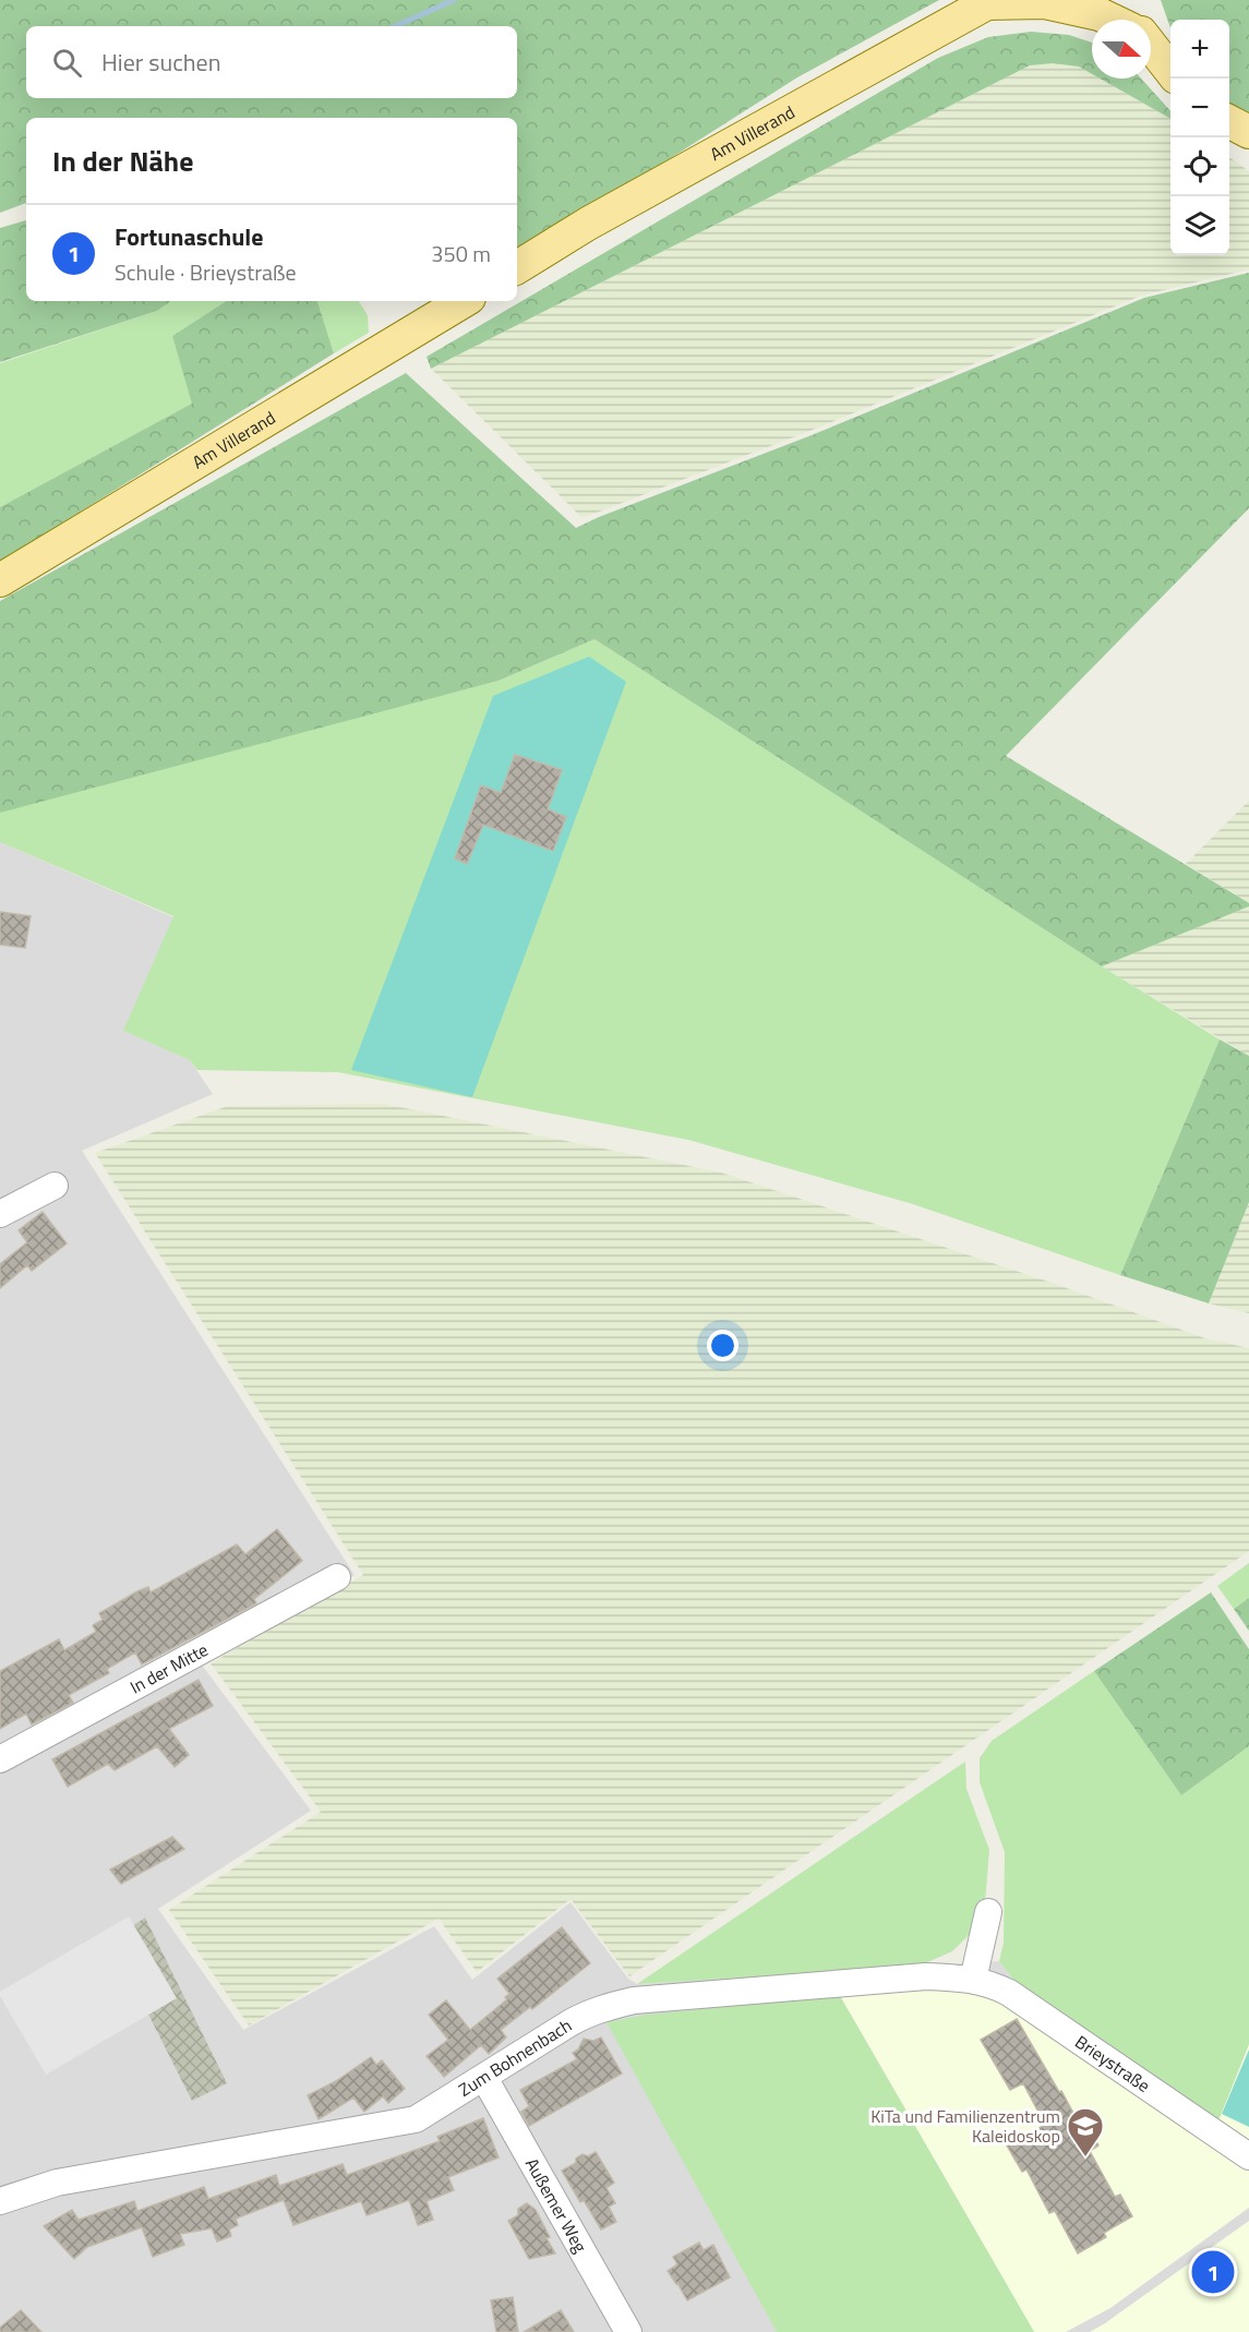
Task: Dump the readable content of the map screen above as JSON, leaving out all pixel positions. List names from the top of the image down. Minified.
{"streets":{"main road":["Am Villerand"],"street":["In der Mitte","Zum Bohnenbach","Brieystraße","Außemer Weg"]},"crossings":[["Zum Bohnenbach","Brieystraße"],["Zum Bohnenbach","Außemer Weg"]],"places":{"school or university":["KiTa und Familienzentrum Kaleidoskop"]},"north":"right","page":{"map_buttons":["+","−"],"search":"Hier suchen","heading":"In der Nähe","list":[{"mark":"1","name":"Fortunaschule","note":"Schule · Brieystraße","value":"350 m"}],"pins":"1"}}
